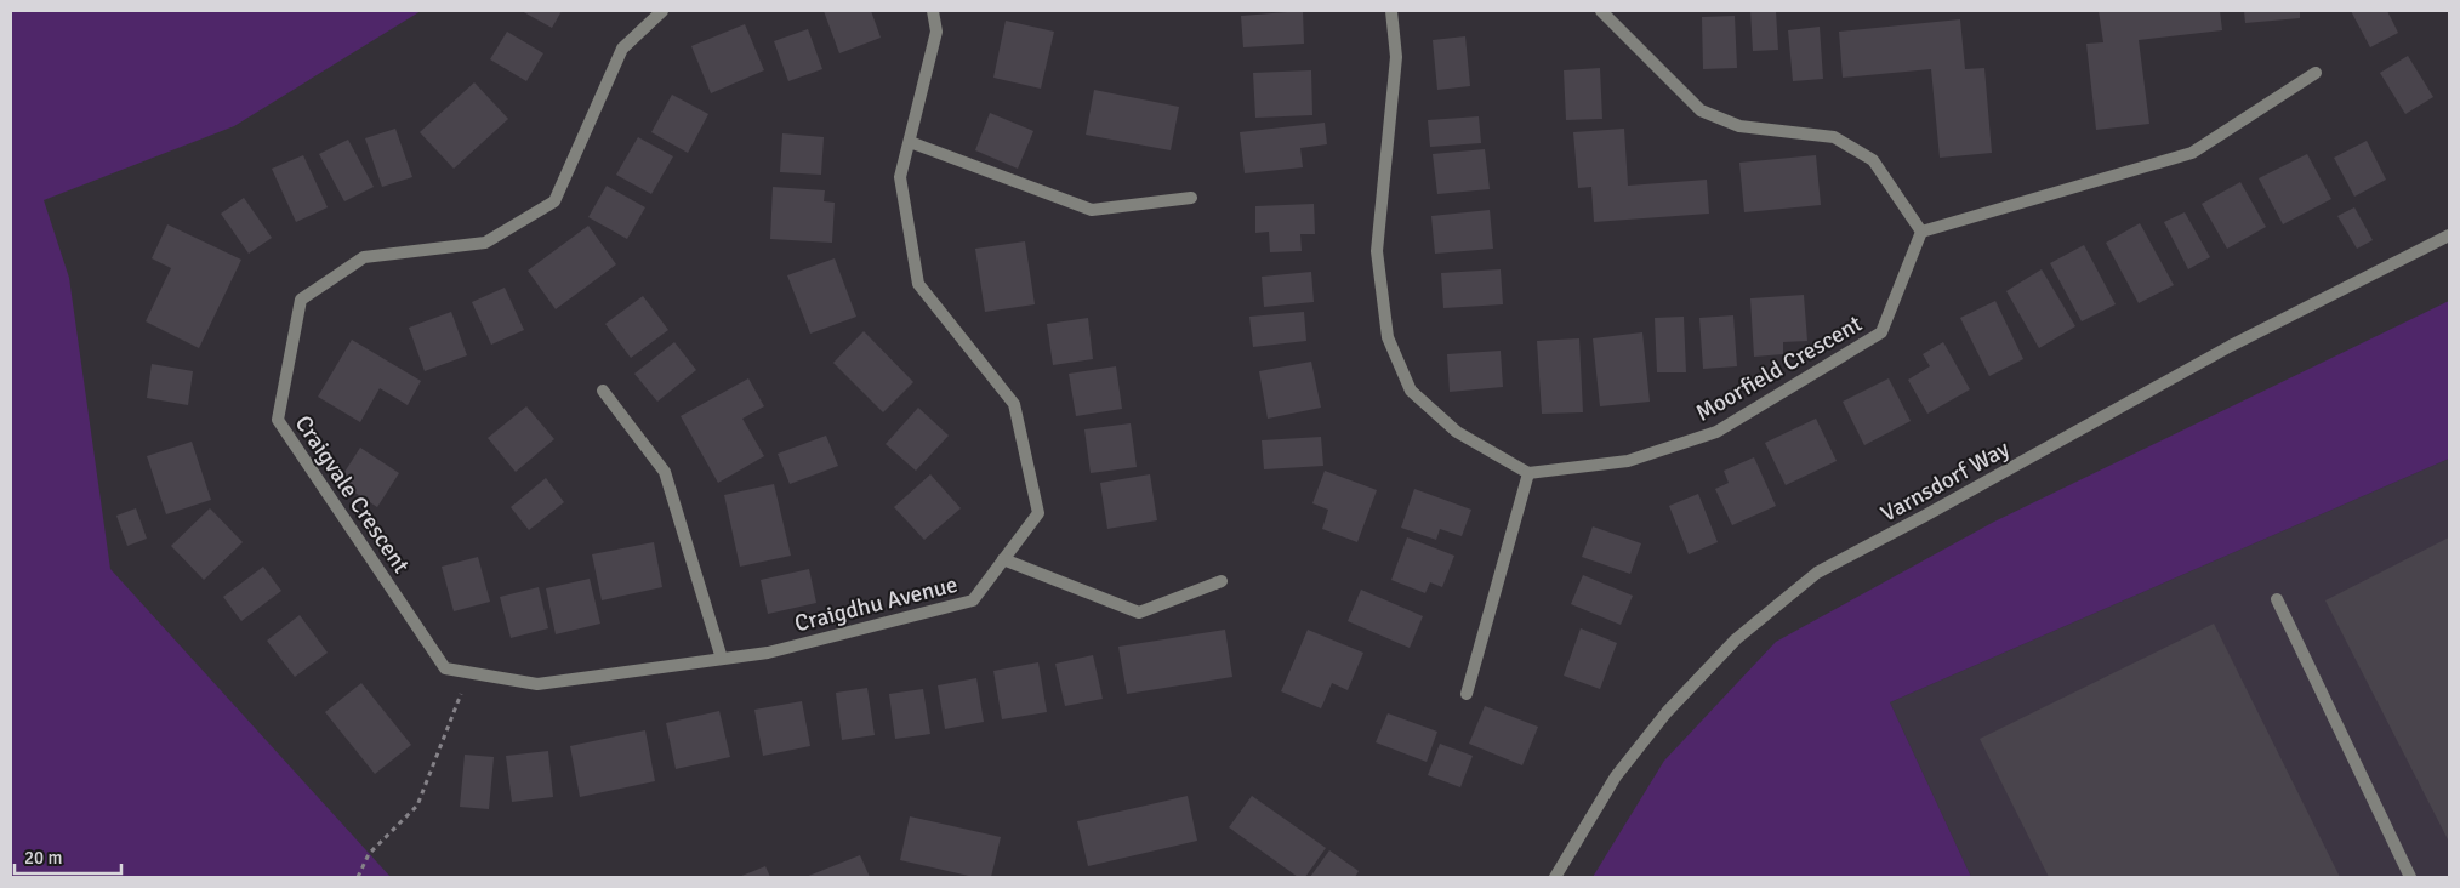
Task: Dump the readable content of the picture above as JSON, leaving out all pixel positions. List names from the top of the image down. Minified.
{"streets":{"street":["Moorfield Crescent","Varnsdorf Way","Craigvale Crescent","Craigdhu Avenue"]},"crossings":[["Craigvale Crescent","Craigdhu Avenue"]],"scale_bar":"20 m"}
